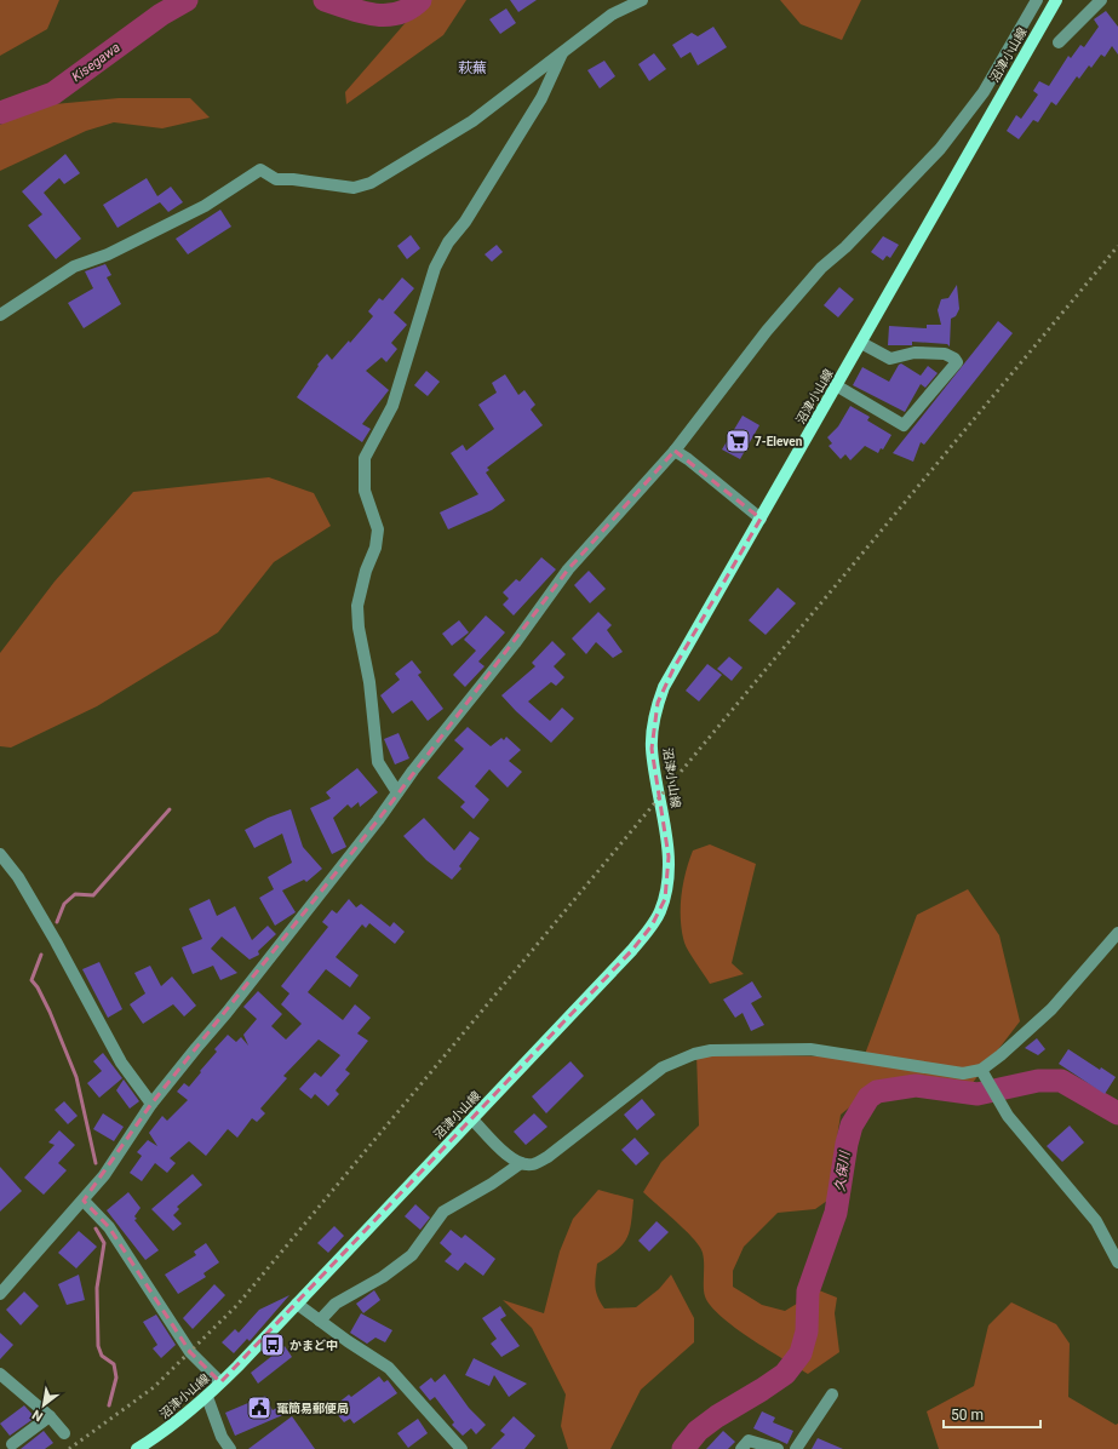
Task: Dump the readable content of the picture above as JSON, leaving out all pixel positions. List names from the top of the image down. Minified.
{"streets":{"main road":["沼津小山線"]},"districts":["萩蕪"],"water":["Kisegawa","久保川"],"places":{"supermarket":["7-Eleven"],"bus stop":["かまど中"],"public building":["竃簡易郵便局"]},"scale_bar":"50 m","north":"bottom left"}
